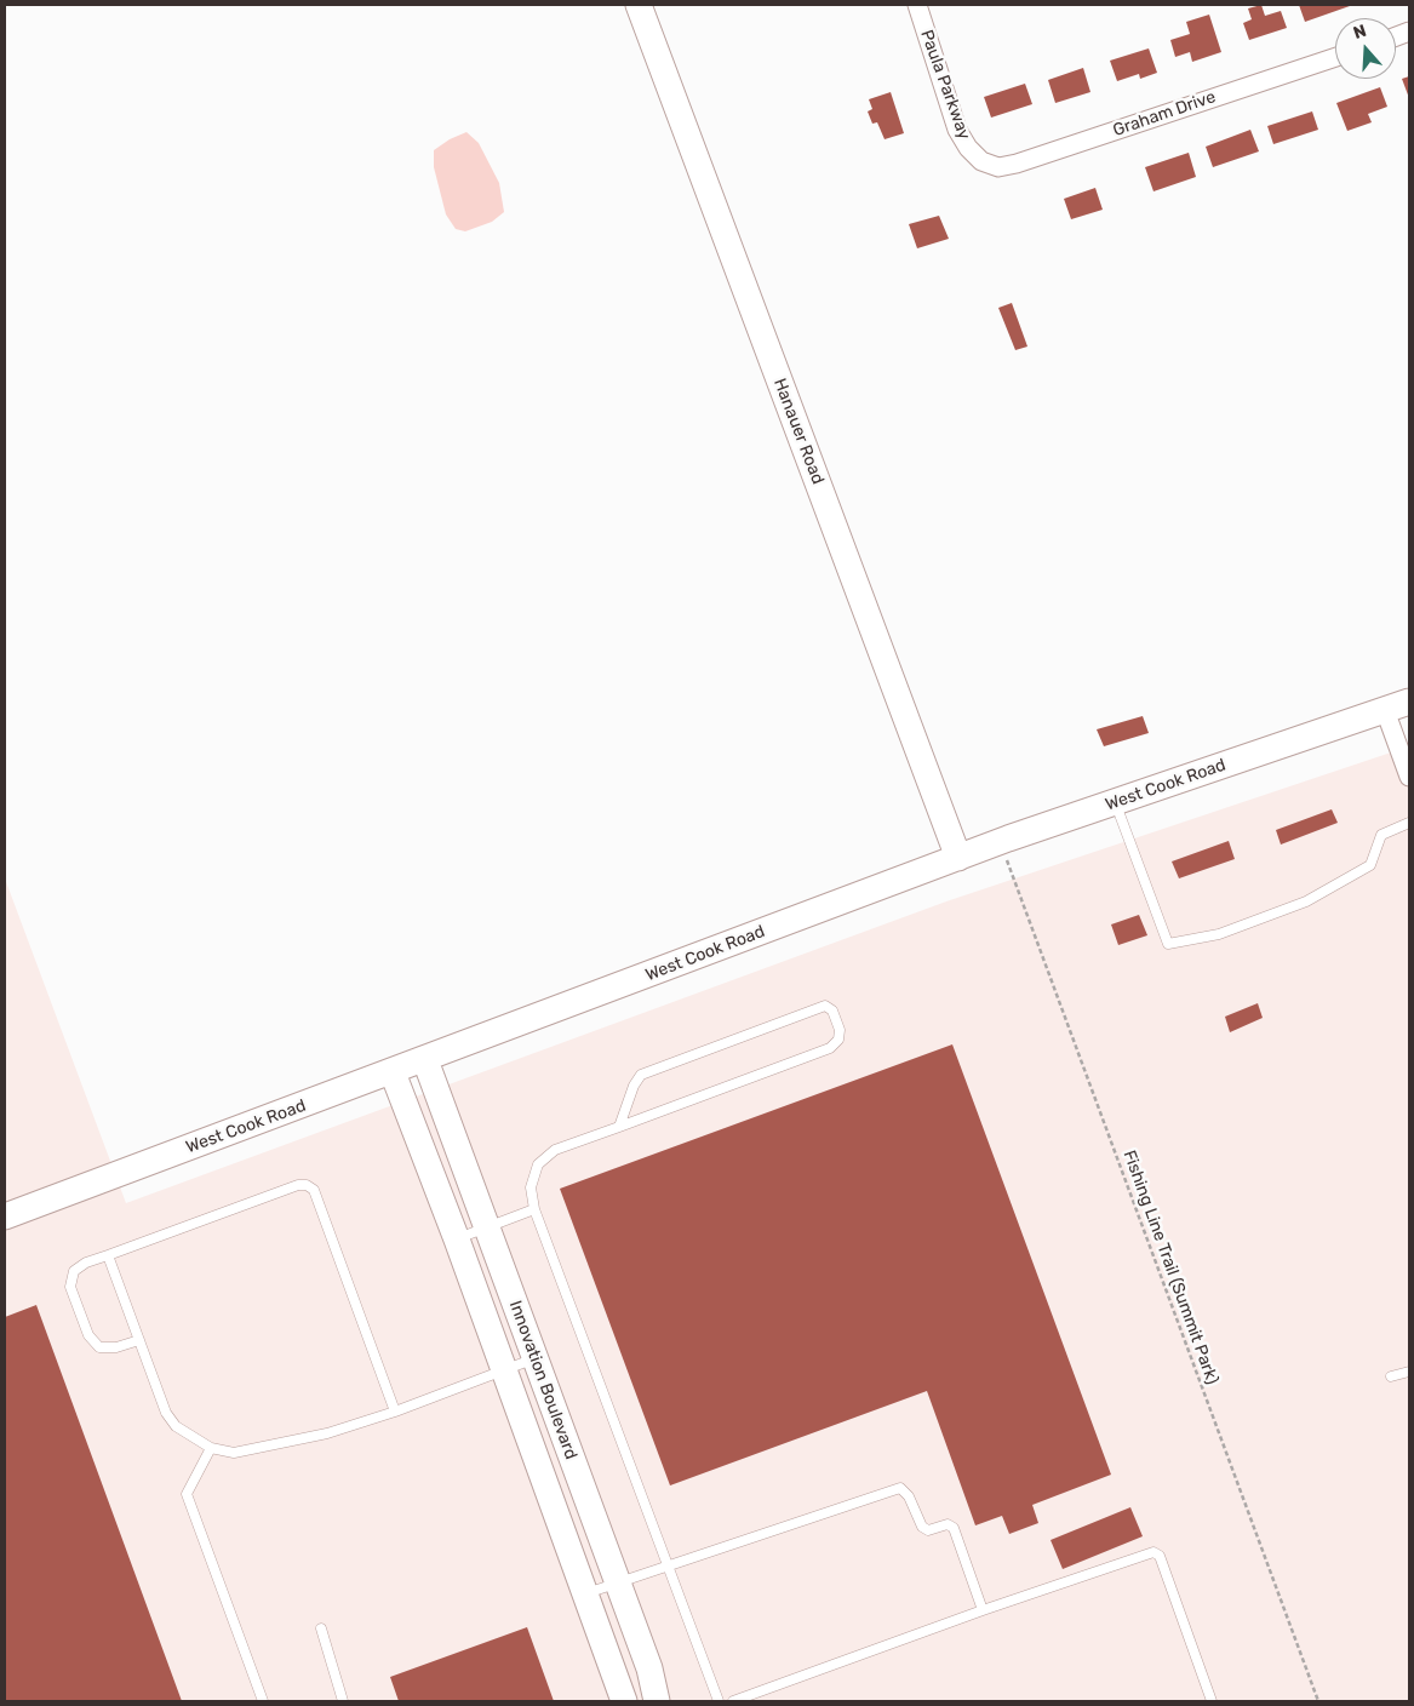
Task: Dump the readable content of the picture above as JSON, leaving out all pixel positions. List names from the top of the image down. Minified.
{"streets":{"street":["Paula Parkway","Graham Drive","Hanauer Road","West Cook Road","Innovation Boulevard"],"path":["Fishing Line Trail (Summit Park)"]},"crossings":[["Paula Parkway","Graham Drive"],["Hanauer Road","West Cook Road"],["West Cook Road","Fishing Line Trail (Summit Park)"],["West Cook Road","Innovation Boulevard"]],"north":"top"}
